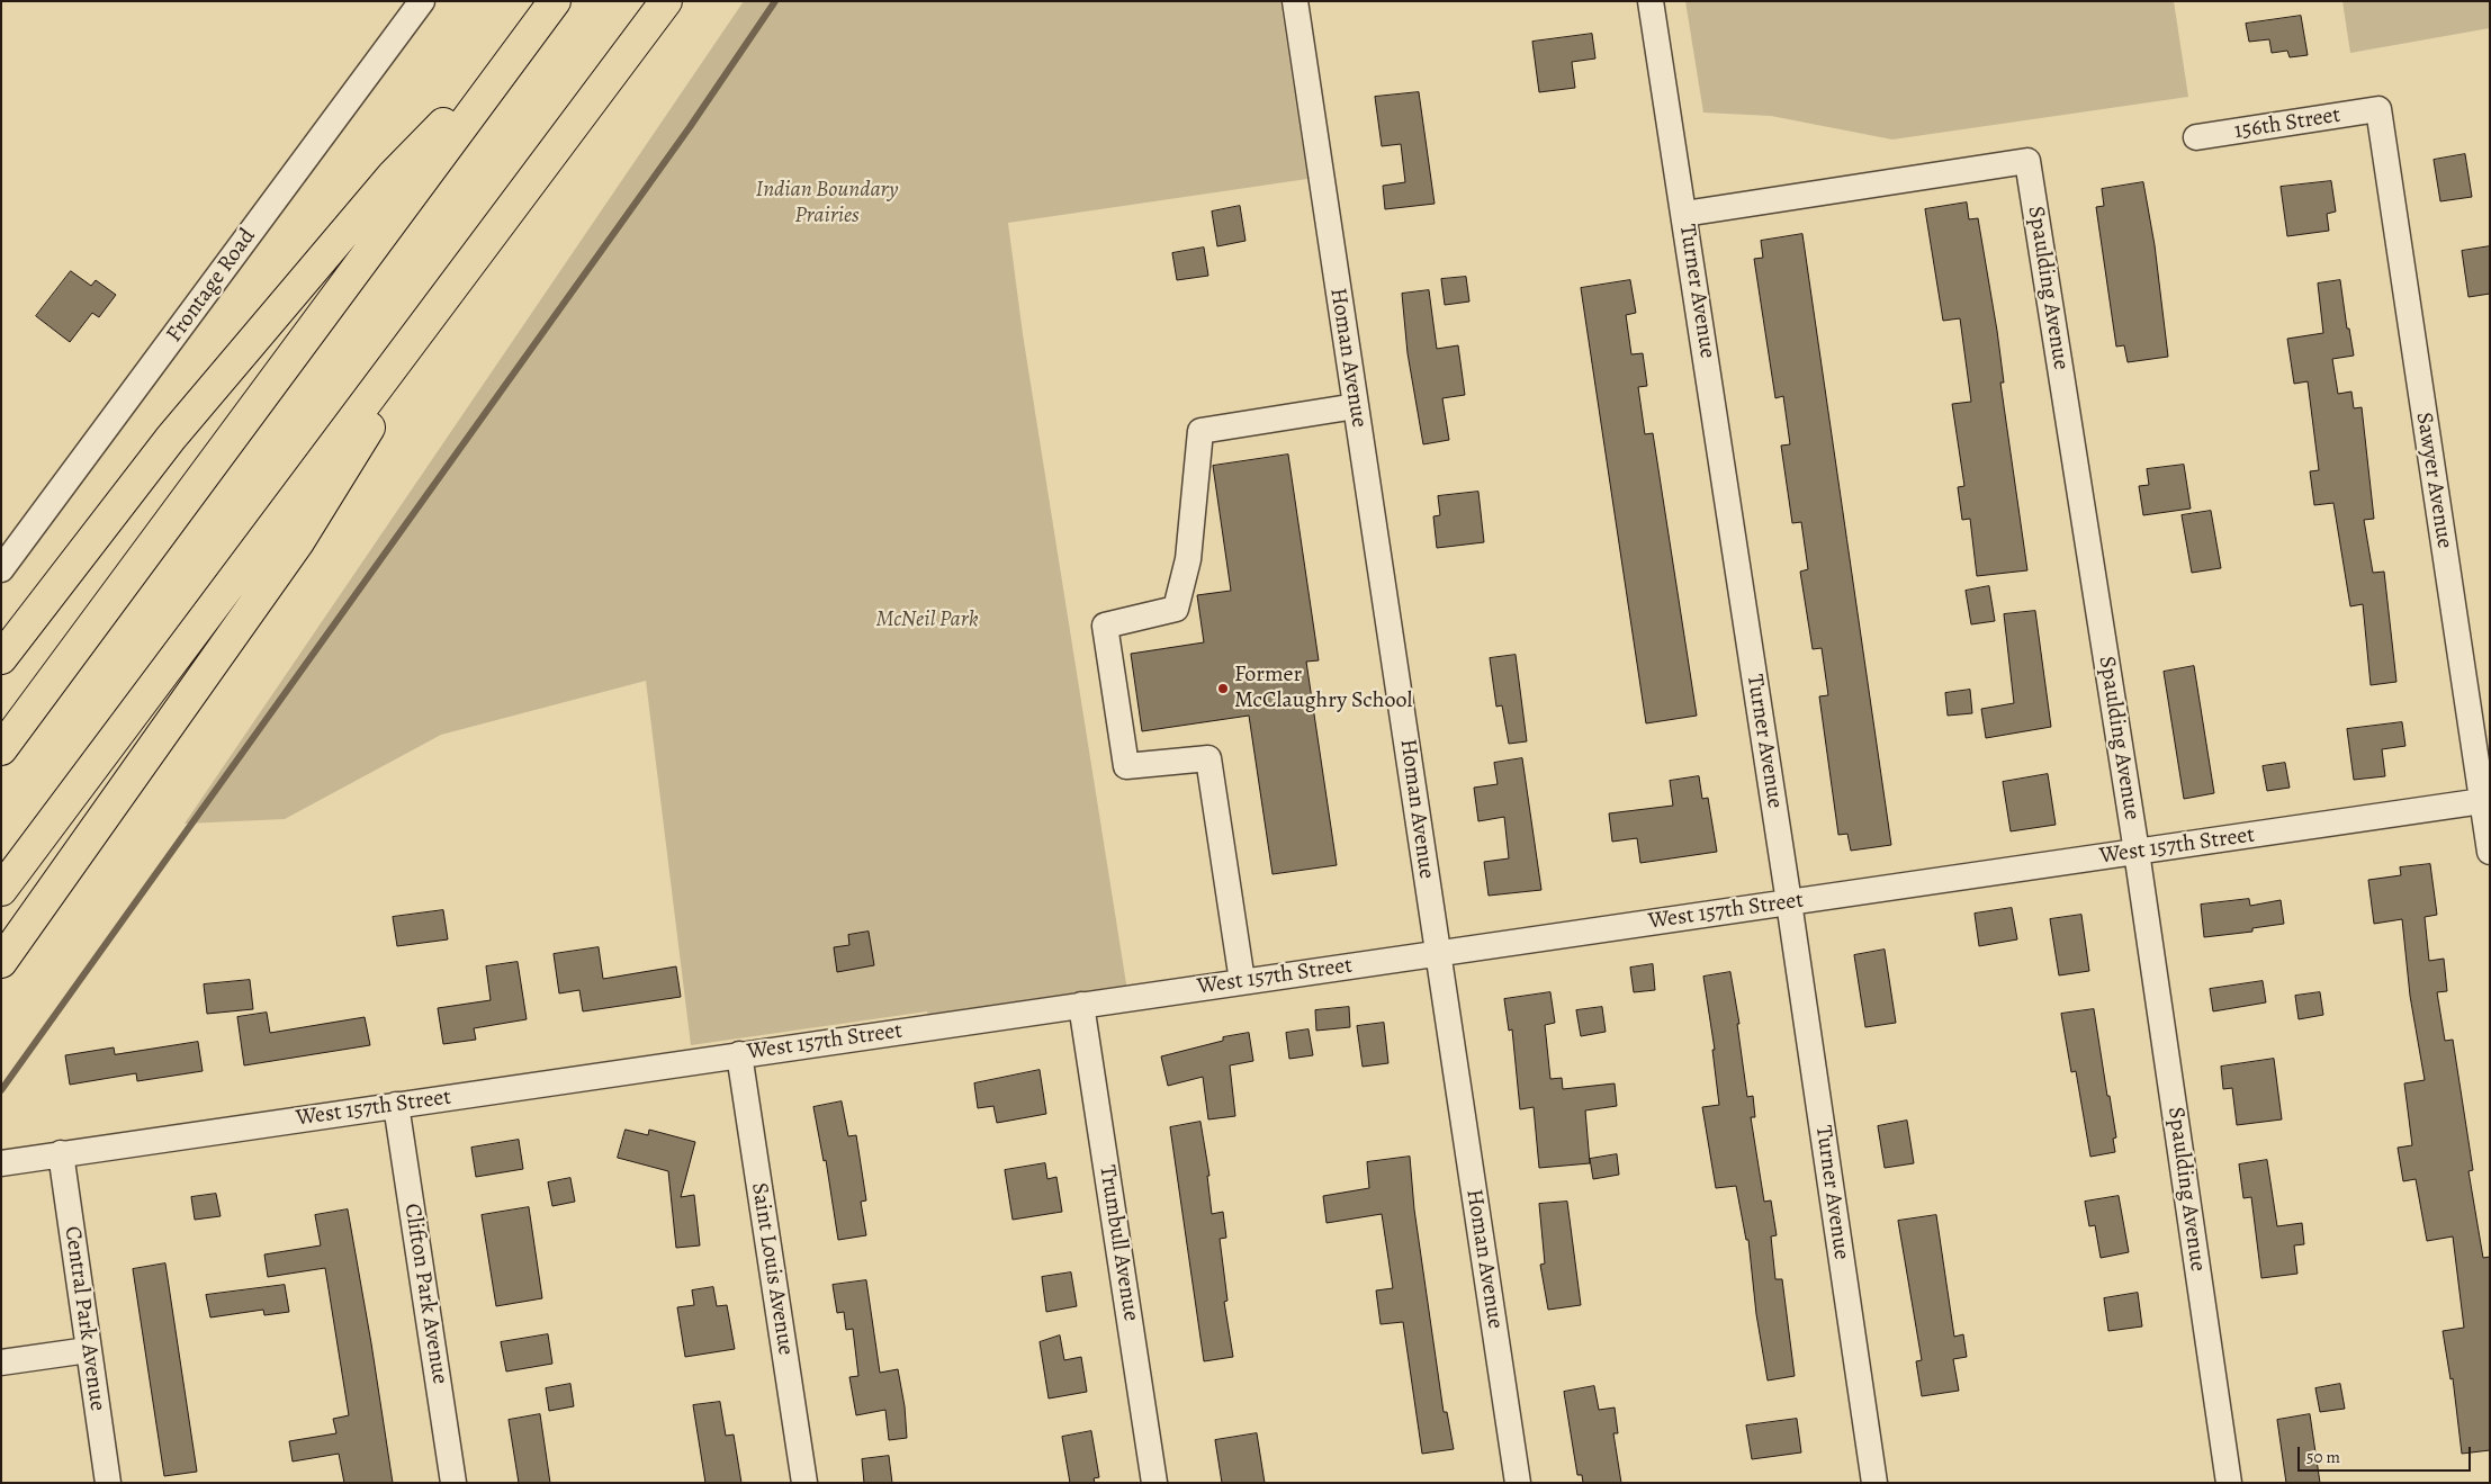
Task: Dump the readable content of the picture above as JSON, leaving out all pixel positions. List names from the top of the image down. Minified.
{"streets":{"street":["156th Street","Frontage Road","Spaulding Avenue","Turner Avenue","Homan Avenue","Sawyer Avenue","West 157th Street","Trumbull Avenue","Saint Louis Avenue","Clifton Park Avenue","Central Park Avenue"]},"crossings":[["156th Street","Sawyer Avenue"],["Spaulding Avenue","Turner Avenue"],["Spaulding Avenue","West 157th Street"],["Turner Avenue","West 157th Street"],["Homan Avenue","West 157th Street"],["Sawyer Avenue","West 157th Street"],["West 157th Street","Trumbull Avenue"],["West 157th Street","Saint Louis Avenue"],["West 157th Street","Clifton Park Avenue"],["West 157th Street","Central Park Avenue"]],"parks":["Indian Boundary Prairies","McNeil Park"],"places":["Former McClaughry School"],"scale_bar":"50 m"}
